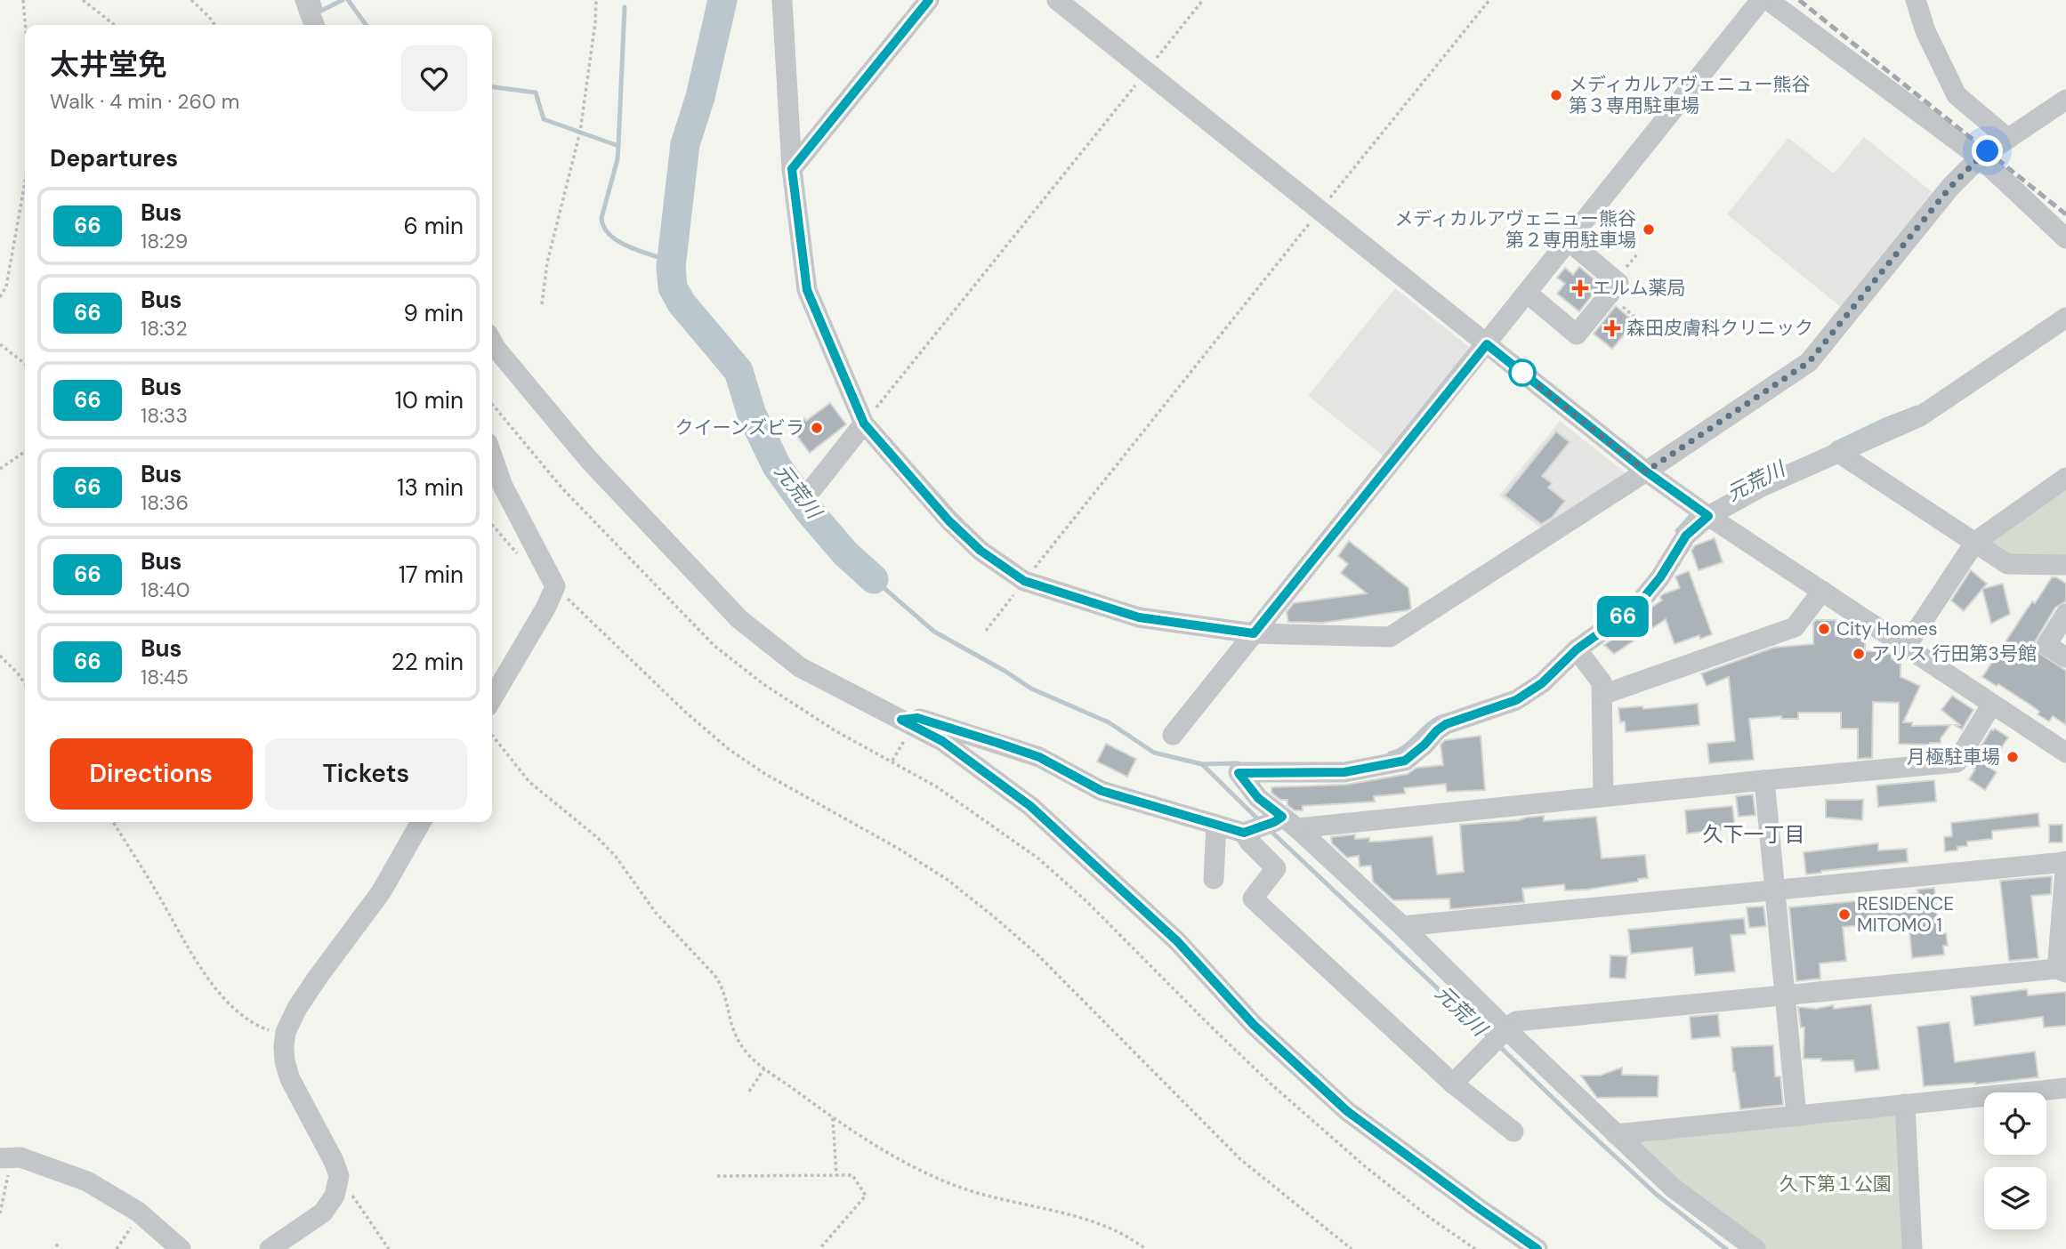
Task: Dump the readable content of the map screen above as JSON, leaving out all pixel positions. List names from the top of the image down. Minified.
{"districts":["久下一丁目"],"water":["元荒川"],"parks":["久下第１公園"],"places":{"other":["メディカルアヴェニュー熊谷 第３専用駐車場","メディカルアヴェニュー熊谷 第２専用駐車場","クイーンズビラ","City Homes","アリス 行田第3号館","月極駐車場","RESIDENCE MITOMO 1"],"health":["エルム薬局","森田皮膚科クリニック"]},"lines":["bus line 66"],"page":{"on_map":"66","heading":[["太井堂免","Walk · 4 min · 260 m"],"Departures"],"list":[{"mark":"66","name":"Bus","note":"18:29","value":"6 min"},{"mark":"66","name":"Bus","note":"18:32","value":"9 min"},{"mark":"66","name":"Bus","note":"18:33","value":"10 min"},{"mark":"66","name":"Bus","note":"18:36","value":"13 min"},{"mark":"66","name":"Bus","note":"18:40","value":"17 min"},{"mark":"66","name":"Bus","note":"18:45","value":"22 min"}],"buttons":["Directions","Tickets"]}}
